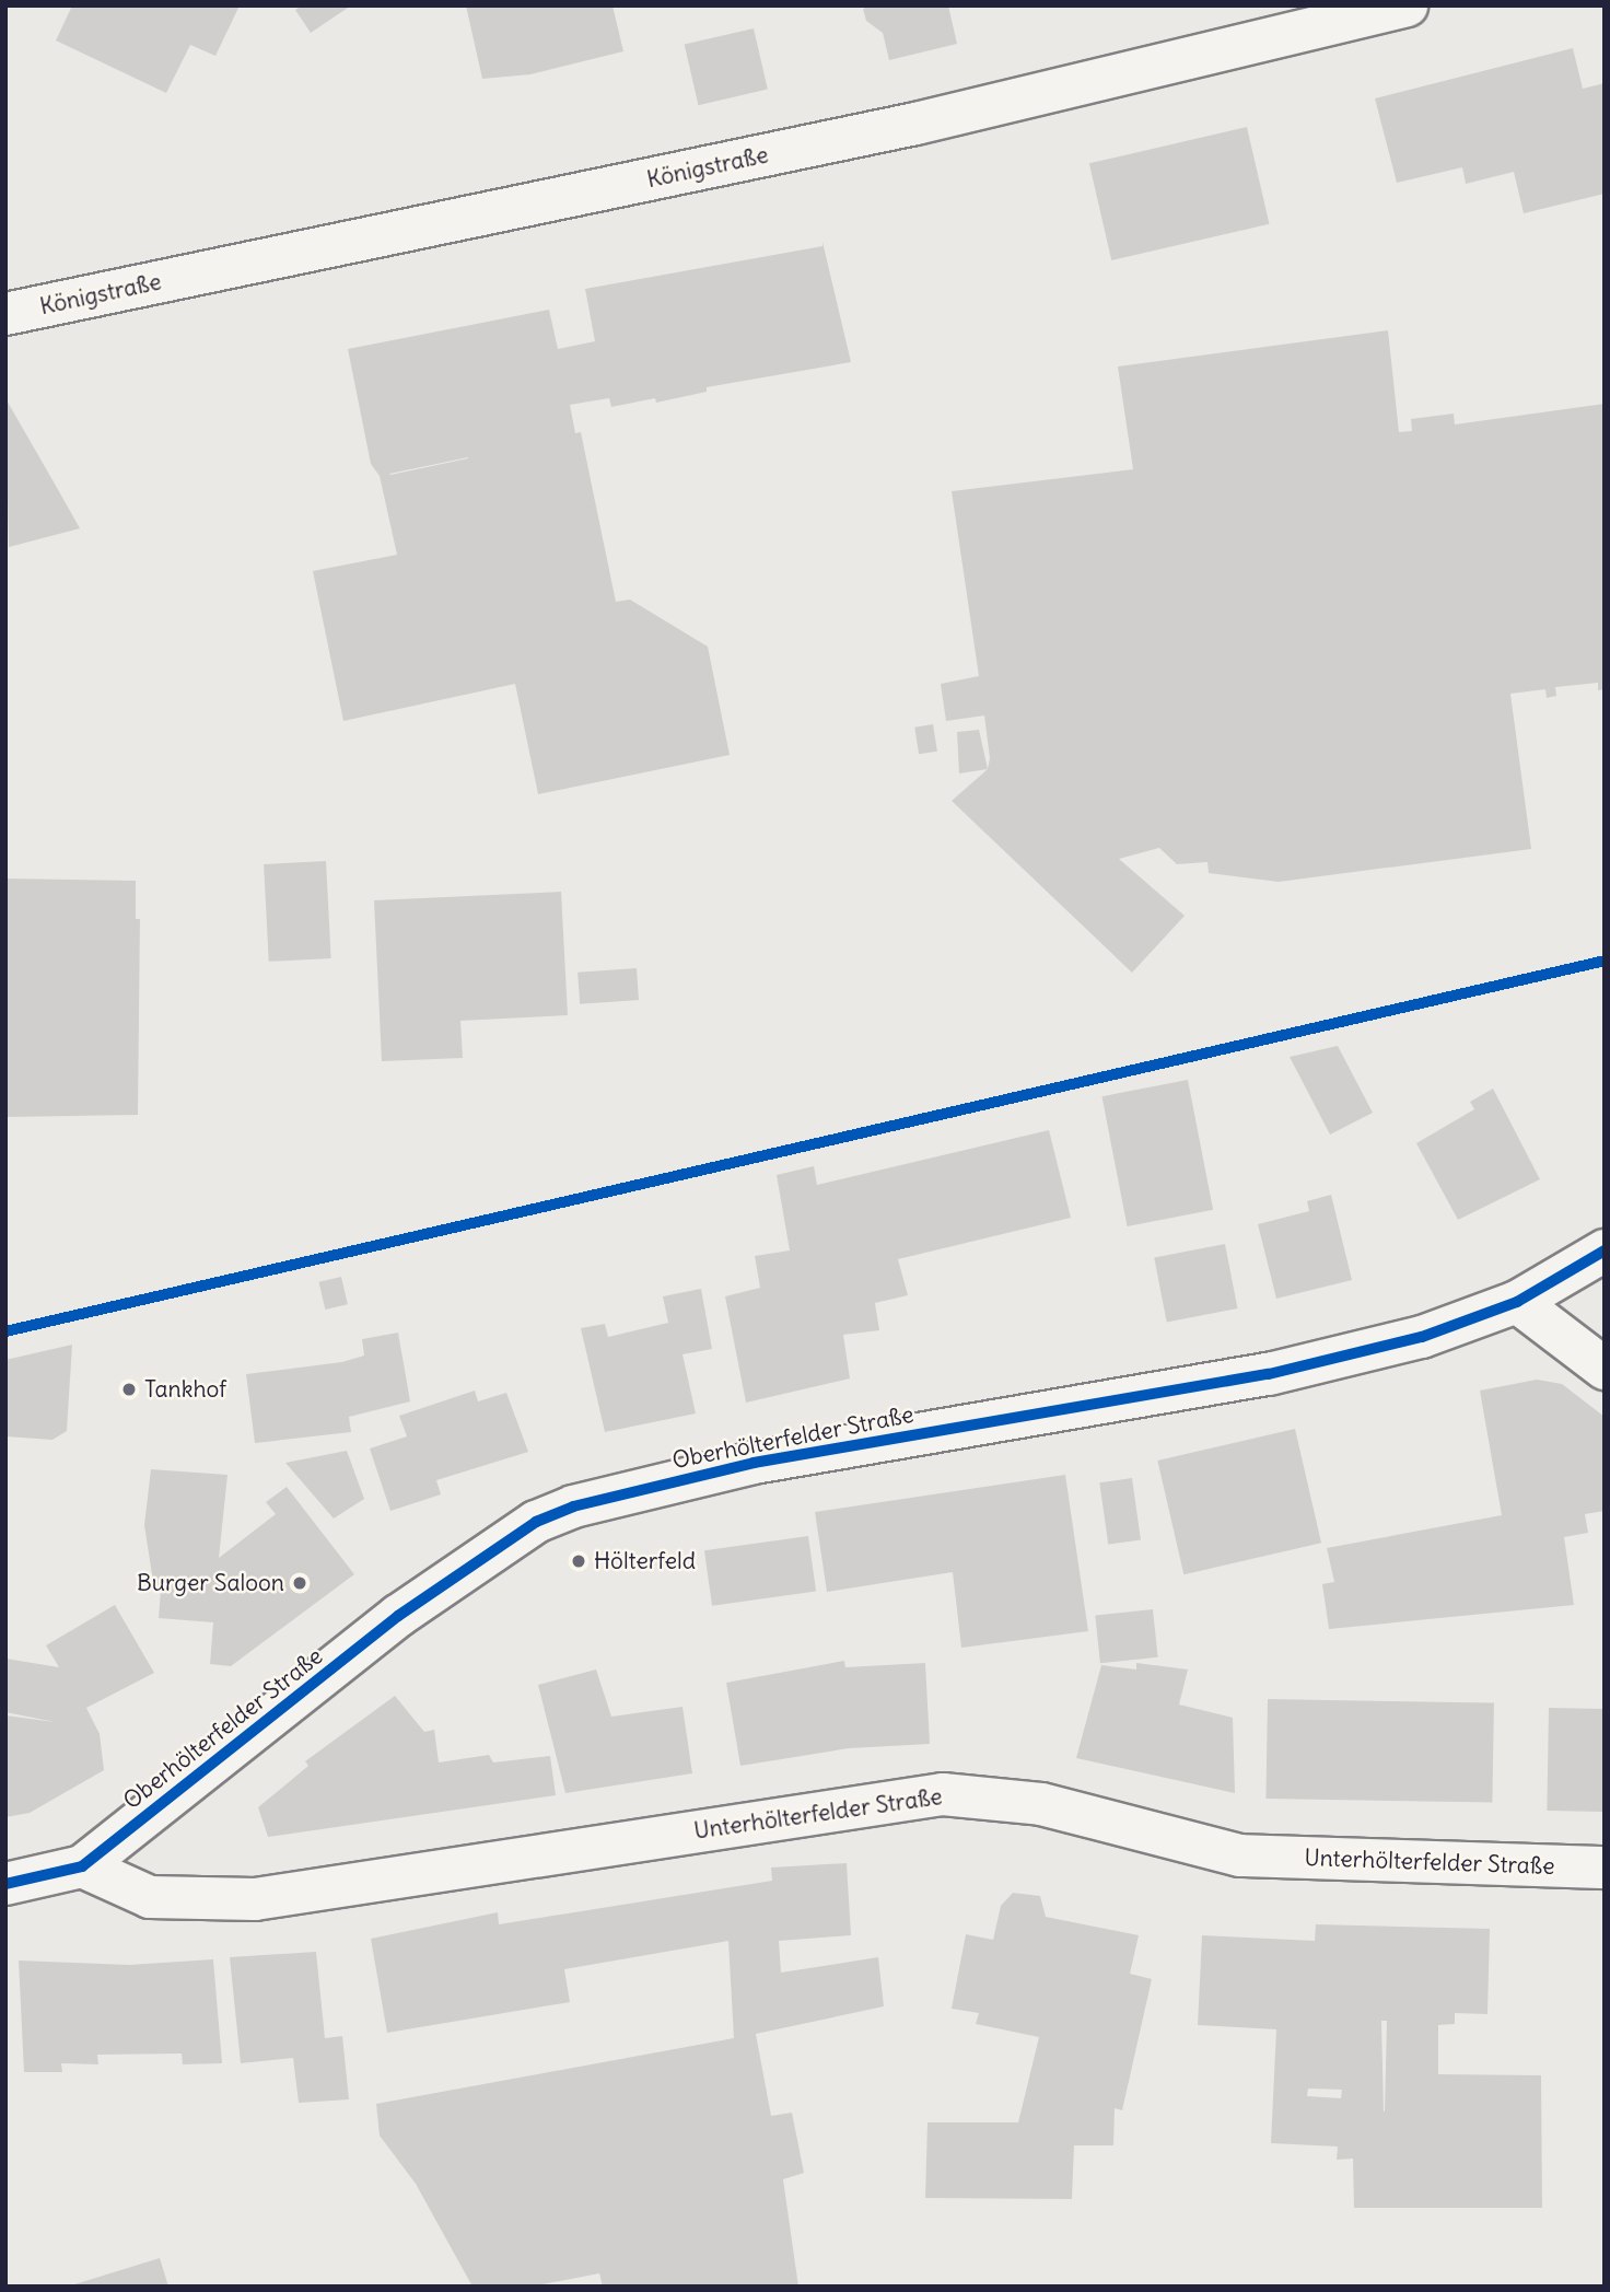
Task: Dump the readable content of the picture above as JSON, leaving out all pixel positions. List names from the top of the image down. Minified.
{"streets":{"street":["Königstraße","Oberhölterfelder Straße","Unterhölterfelder Straße"]},"crossings":[["Oberhölterfelder Straße","Unterhölterfelder Straße"]],"places":["Tankhof","Hölterfeld","Burger Saloon"]}
